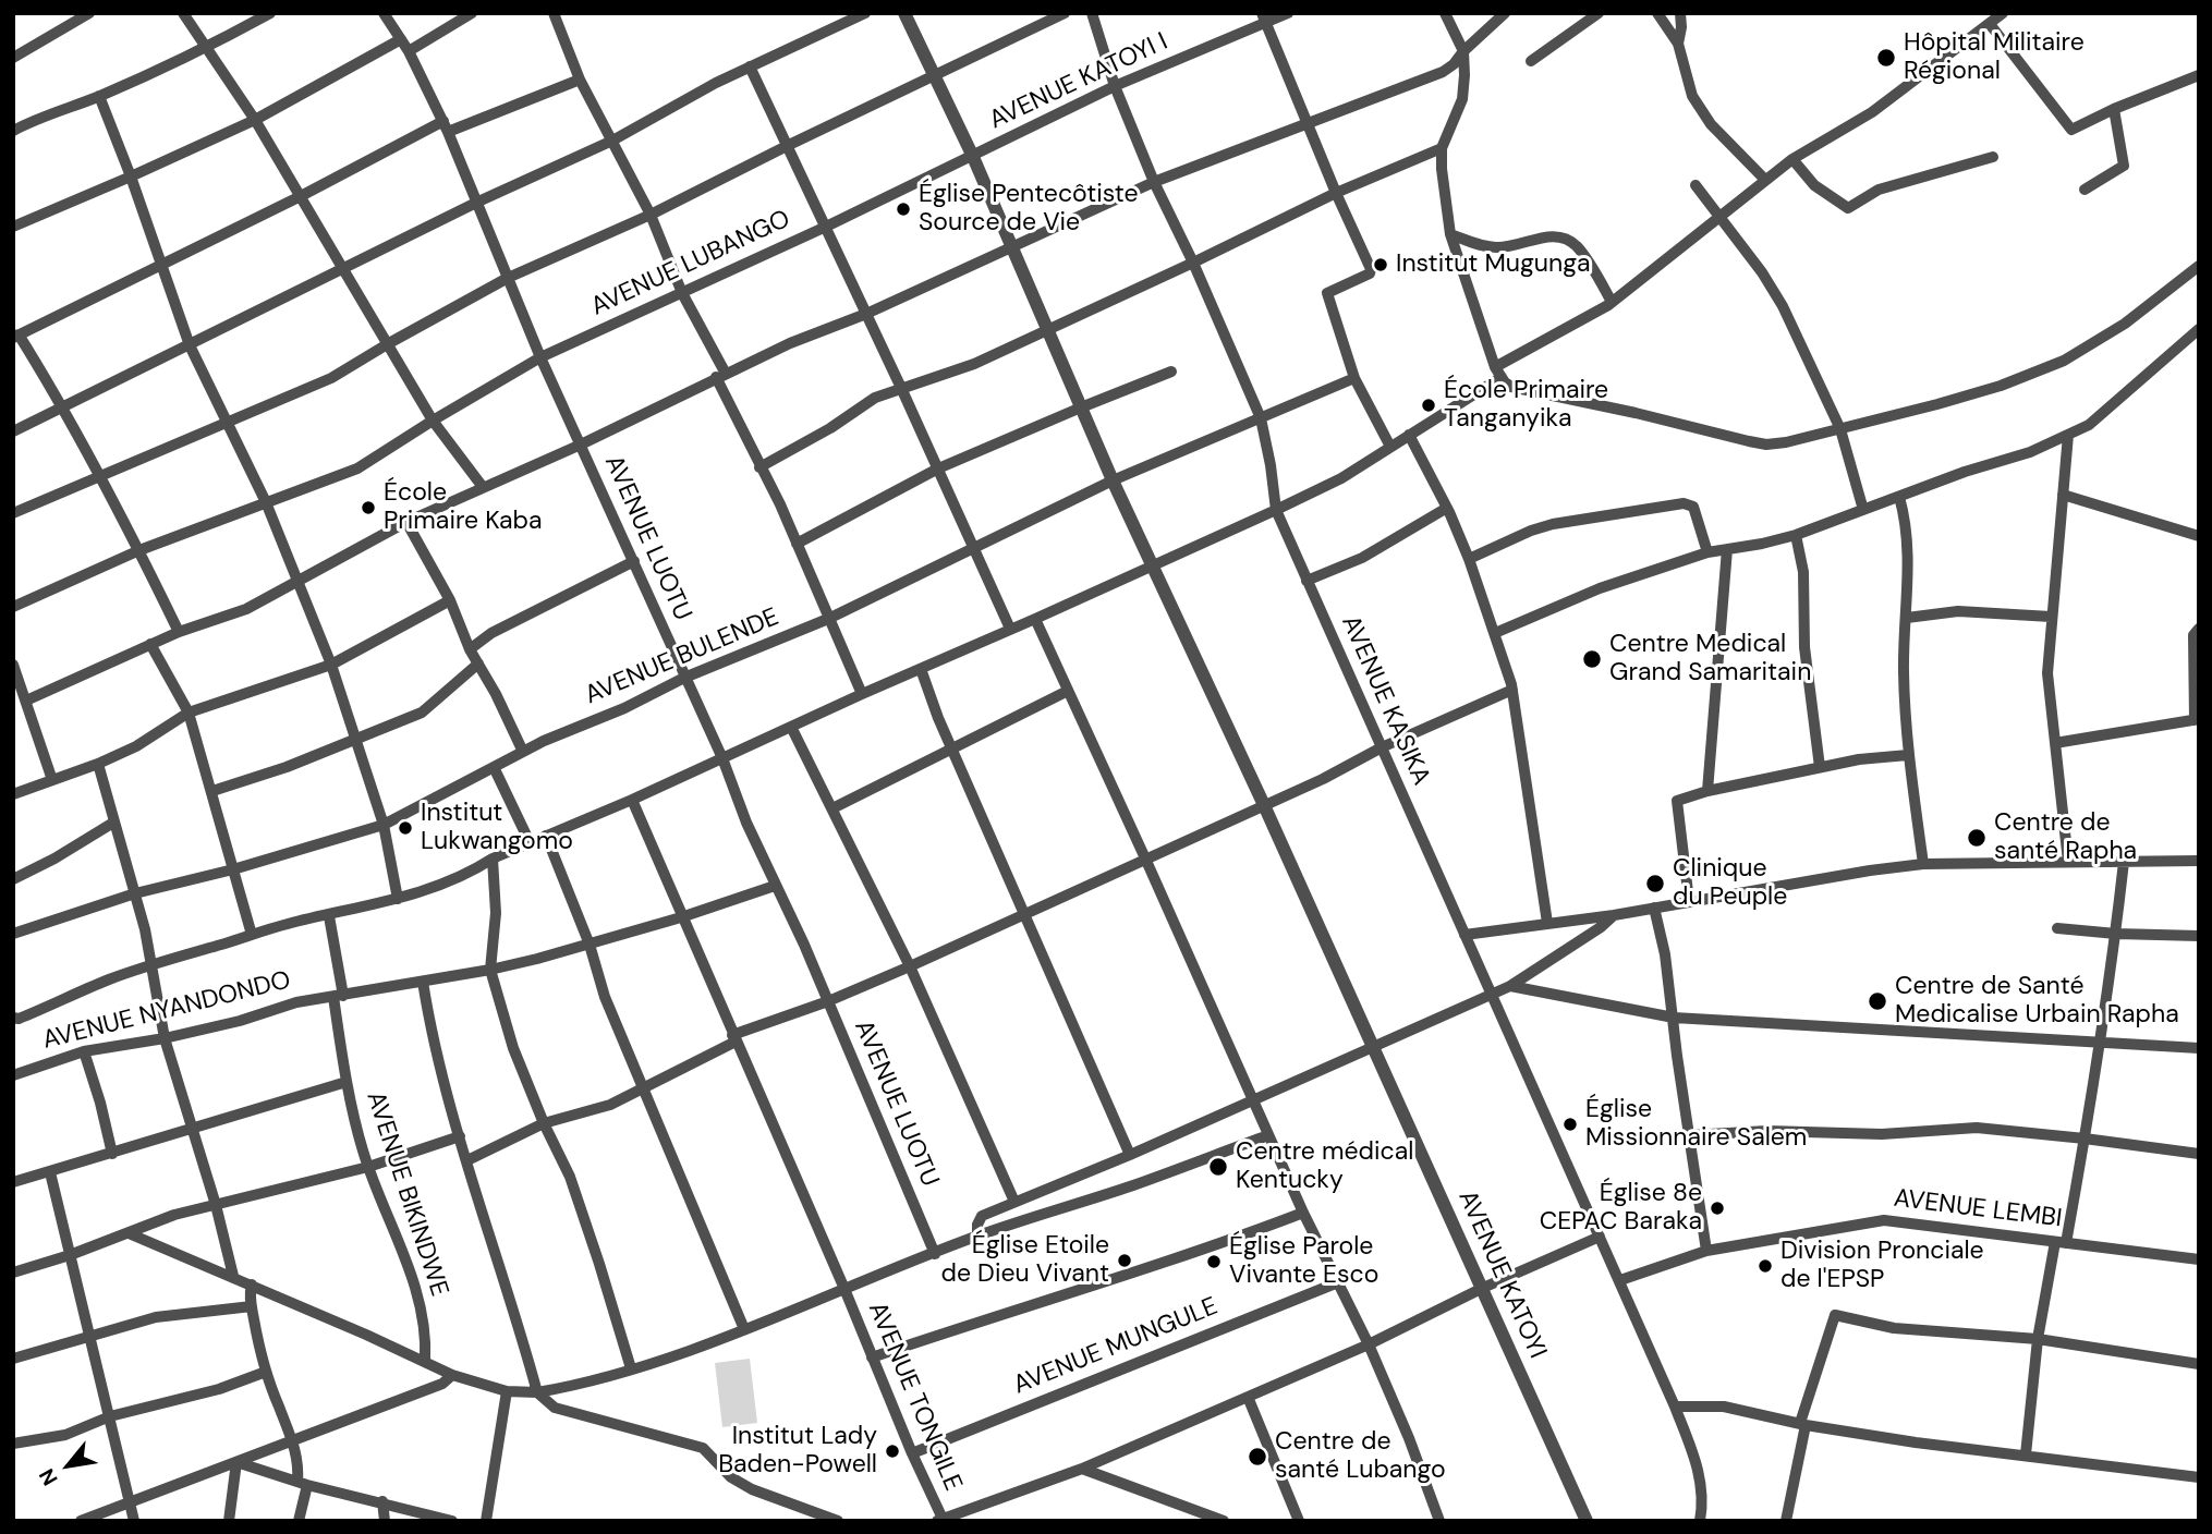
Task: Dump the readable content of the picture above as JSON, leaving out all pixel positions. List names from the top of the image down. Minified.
{"streets":{"street":["AVENUE KATOYI I","AVENUE LUBANGO","AVENUE LUOTU","AVENUE BULENDE","AVENUE KASIKA","AVENUE NYANDONDO","AVENUE BIKINDWE","AVENUE LEMBI","AVENUE KATOYI","AVENUE MUNGULE","AVENUE TONGILE"]},"crossings":[["AVENUE KATOYI I","AVENUE LUBANGO"],["AVENUE KATOYI I","AVENUE KASIKA"],["AVENUE KATOYI I","AVENUE KATOYI"],["AVENUE LUBANGO","AVENUE LUOTU"],["AVENUE LUBANGO","AVENUE KATOYI"],["AVENUE LUOTU","AVENUE BULENDE"],["AVENUE LUOTU","AVENUE NYANDONDO"],["AVENUE BULENDE","AVENUE KASIKA"],["AVENUE BULENDE","AVENUE KATOYI"],["AVENUE KASIKA","AVENUE LEMBI"],["AVENUE NYANDONDO","AVENUE BIKINDWE"],["AVENUE NYANDONDO","AVENUE TONGILE"],["AVENUE MUNGULE","AVENUE TONGILE"]],"places":["Hôpital Militaire Régional","Église Pentecôtiste Source de Vie","Institut Mugunga","École Primaire Tanganyika","École Primaire Kaba","Centre Medical Grand Samaritain","Institut Lukwangomo","Centre de santé Rapha","Clinique du Peuple","Centre de Santé Medicalise Urbain Rapha","Église Missionnaire Salem","Centre médical Kentucky","Église 8e CEPAC Baraka","Église Etoile de Dieu Vivant","Église Parole Vivante Esco","Division Pronciale de l'EPSP","Institut Lady Baden-Powell","Centre de santé Lubango"],"north":"bottom left"}
